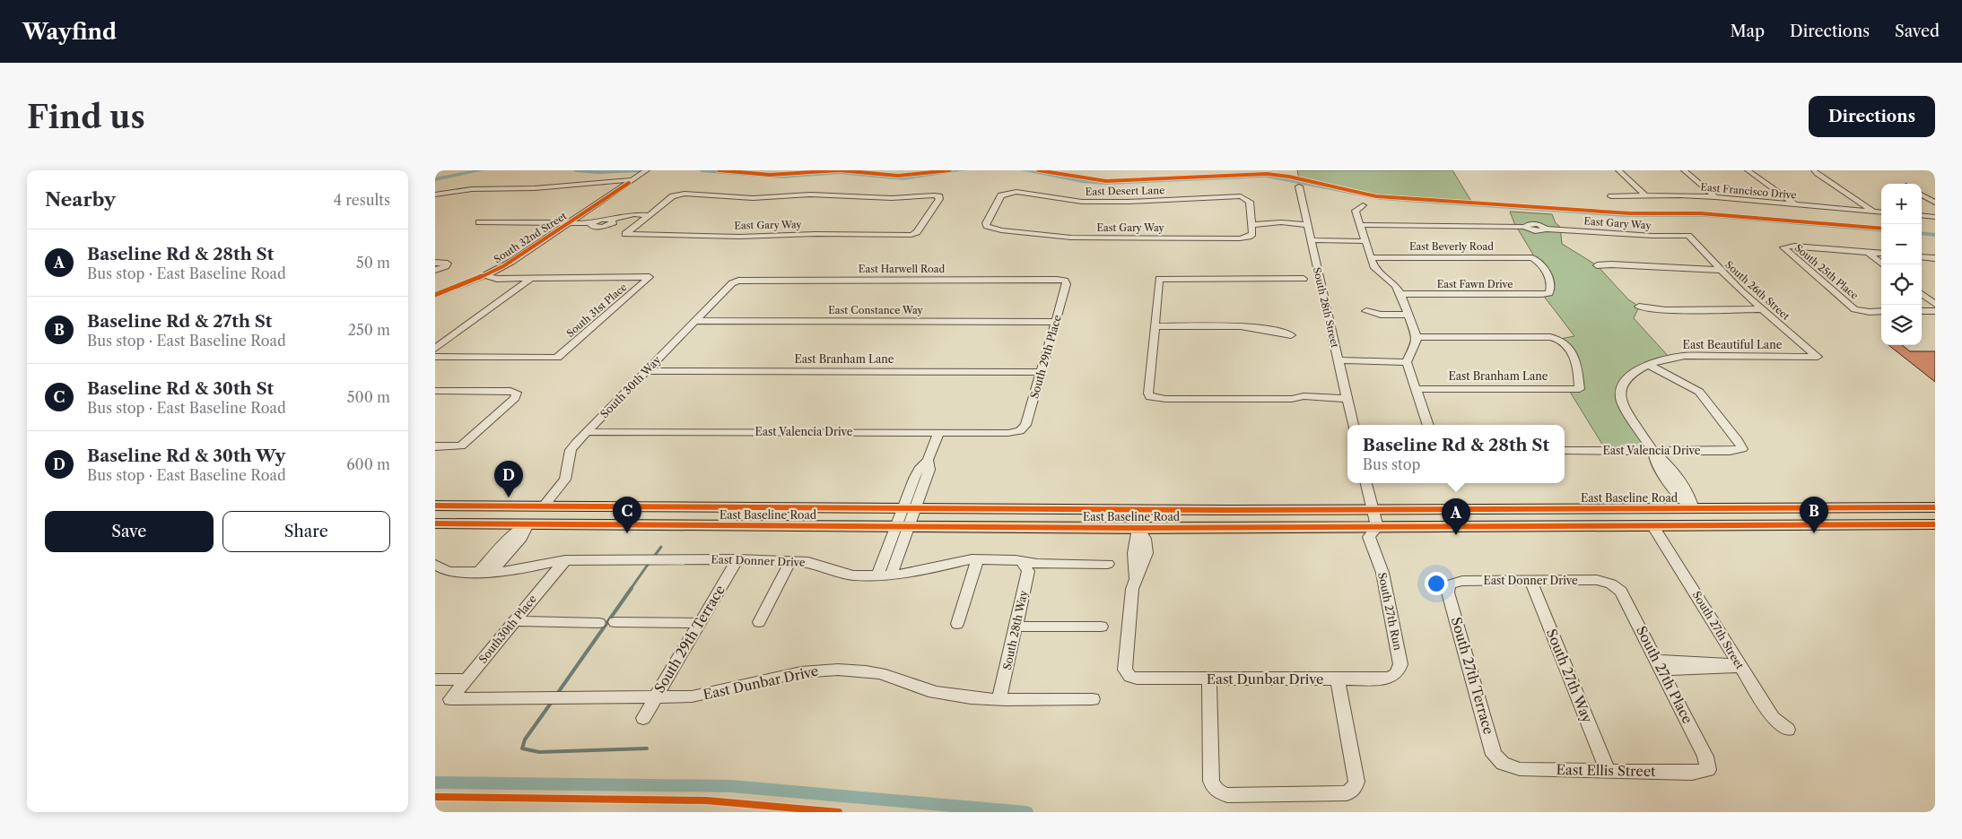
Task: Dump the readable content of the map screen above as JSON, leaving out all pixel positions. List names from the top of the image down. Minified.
{"streets":{"main road":["East Baseline Road"],"street":["East Desert Lane","East Francisco Drive","East Gary Way","South 32nd Street","East Beverly Road","East Harwell Road","South 25th Place","East Fawn Drive","South 26th Street","South 28th Street","South 31st Place","East Constance Way","East Beautiful Lane","South 29th Place","East Branham Lane","South 30th Way","East Valencia Drive","East Donner Drive","South 27th Run","South30th Place","South 28th Way","South 27th Street","South 29th Terrace","South 27th Place","South 27th Terrace","South 27th Way","East Dunbar Drive","East Ellis Street"]},"crossings":[["East Desert Lane","East Gary Way"],["East Gary Way","South 26th Street"],["East Beverly Road","East Fawn Drive"],["East Harwell Road","South 29th Place"],["East Harwell Road","South 30th Way"],["South 26th Street","East Beautiful Lane"],["East Constance Way","South 29th Place"],["East Constance Way","South 30th Way"],["East Beautiful Lane","East Valencia Drive"],["South 29th Place","East Branham Lane"],["South 29th Place","East Valencia Drive"],["East Branham Lane","South 30th Way"],["South 30th Way","East Valencia Drive"],["South 30th Way","East Baseline Road"],["East Baseline Road","South 27th Run"],["East Baseline Road","South 27th Street"],["East Baseline Road","East Dunbar Drive"],["East Donner Drive","South30th Place"],["East Donner Drive","South 28th Way"],["East Donner Drive","South 29th Terrace"],["East Donner Drive","South 27th Place"],["East Donner Drive","South 27th Terrace"],["East Donner Drive","South 27th Way"],["South 27th Run","East Dunbar Drive"],["South30th Place","East Dunbar Drive"],["South 28th Way","East Dunbar Drive"],["South 29th Terrace","East Dunbar Drive"],["South 27th Place","East Ellis Street"],["South 27th Terrace","East Ellis Street"],["South 27th Way","East Ellis Street"]],"page":{"header":"Wayfind","nav":["Map","Directions","Saved"],"buttons":["Directions",["Save","Share"]],"title":"Find us","heading":["Nearby","4 results"],"map_buttons":["+","−"],"list":[{"mark":"A","name":"Baseline Rd & 28th St","note":"Bus stop · East Baseline Road","value":"50 m"},{"mark":"B","name":"Baseline Rd & 27th St","note":"Bus stop · East Baseline Road","value":"250 m"},{"mark":"C","name":"Baseline Rd & 30th St","note":"Bus stop · East Baseline Road","value":"500 m"},{"mark":"D","name":"Baseline Rd & 30th Wy","note":"Bus stop · East Baseline Road","value":"600 m"}],"popup":["Baseline Rd & 28th St","Bus stop"],"pins":["D","B","C","A"]}}
